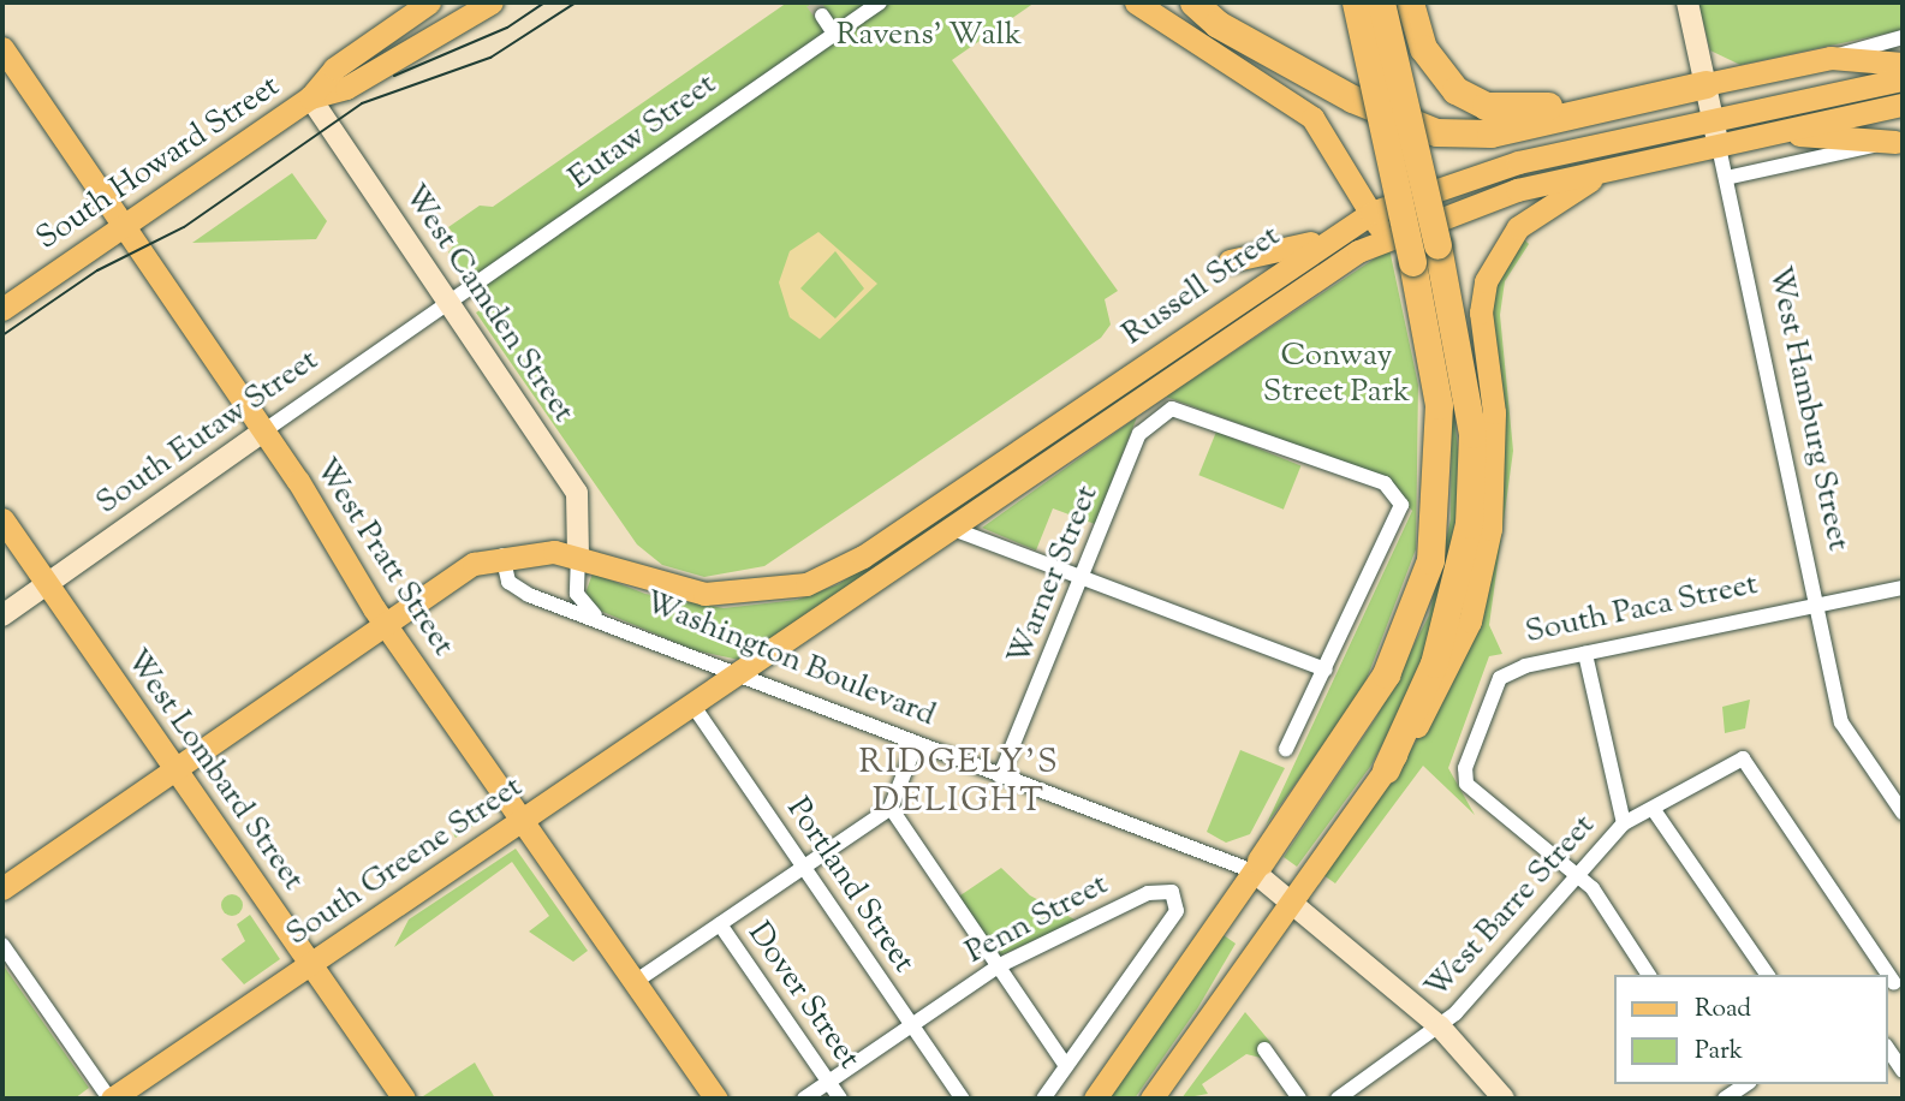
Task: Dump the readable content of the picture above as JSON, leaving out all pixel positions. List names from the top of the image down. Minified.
{"streets":{"main road":["South Howard Street","Russell Street","West Pratt Street","West Lombard Street","South Greene Street"],"street":["Eutaw Street","West Camden Street","West Hamburg Street","South Eutaw Street","Warner Street","South Paca Street","Washington Boulevard","Portland Street","West Barre Street","Penn Street","Dover Street"]},"crossings":[["Eutaw Street","West Camden Street"],["Eutaw Street","South Eutaw Street"],["South Howard Street","West Camden Street"],["South Howard Street","West Pratt Street"],["Russell Street","West Camden Street"],["Russell Street","West Hamburg Street"],["Russell Street","Washington Boulevard"],["Russell Street","South Greene Street"],["West Camden Street","South Eutaw Street"],["West Camden Street","Washington Boulevard"],["West Hamburg Street","South Paca Street"],["South Eutaw Street","West Pratt Street"],["South Eutaw Street","West Lombard Street"],["West Pratt Street","South Greene Street"],["Warner Street","Washington Boulevard"],["South Paca Street","West Barre Street"],["Washington Boulevard","South Greene Street"],["Washington Boulevard","West Barre Street"],["West Lombard Street","South Greene Street"],["South Greene Street","Portland Street"],["Portland Street","Penn Street"],["Penn Street","Dover Street"]],"districts":["RIDGELY'S DELIGHT"],"parks":["Ravens' Walk","Conway Street Park"],"legend":["Road","Park"]}
